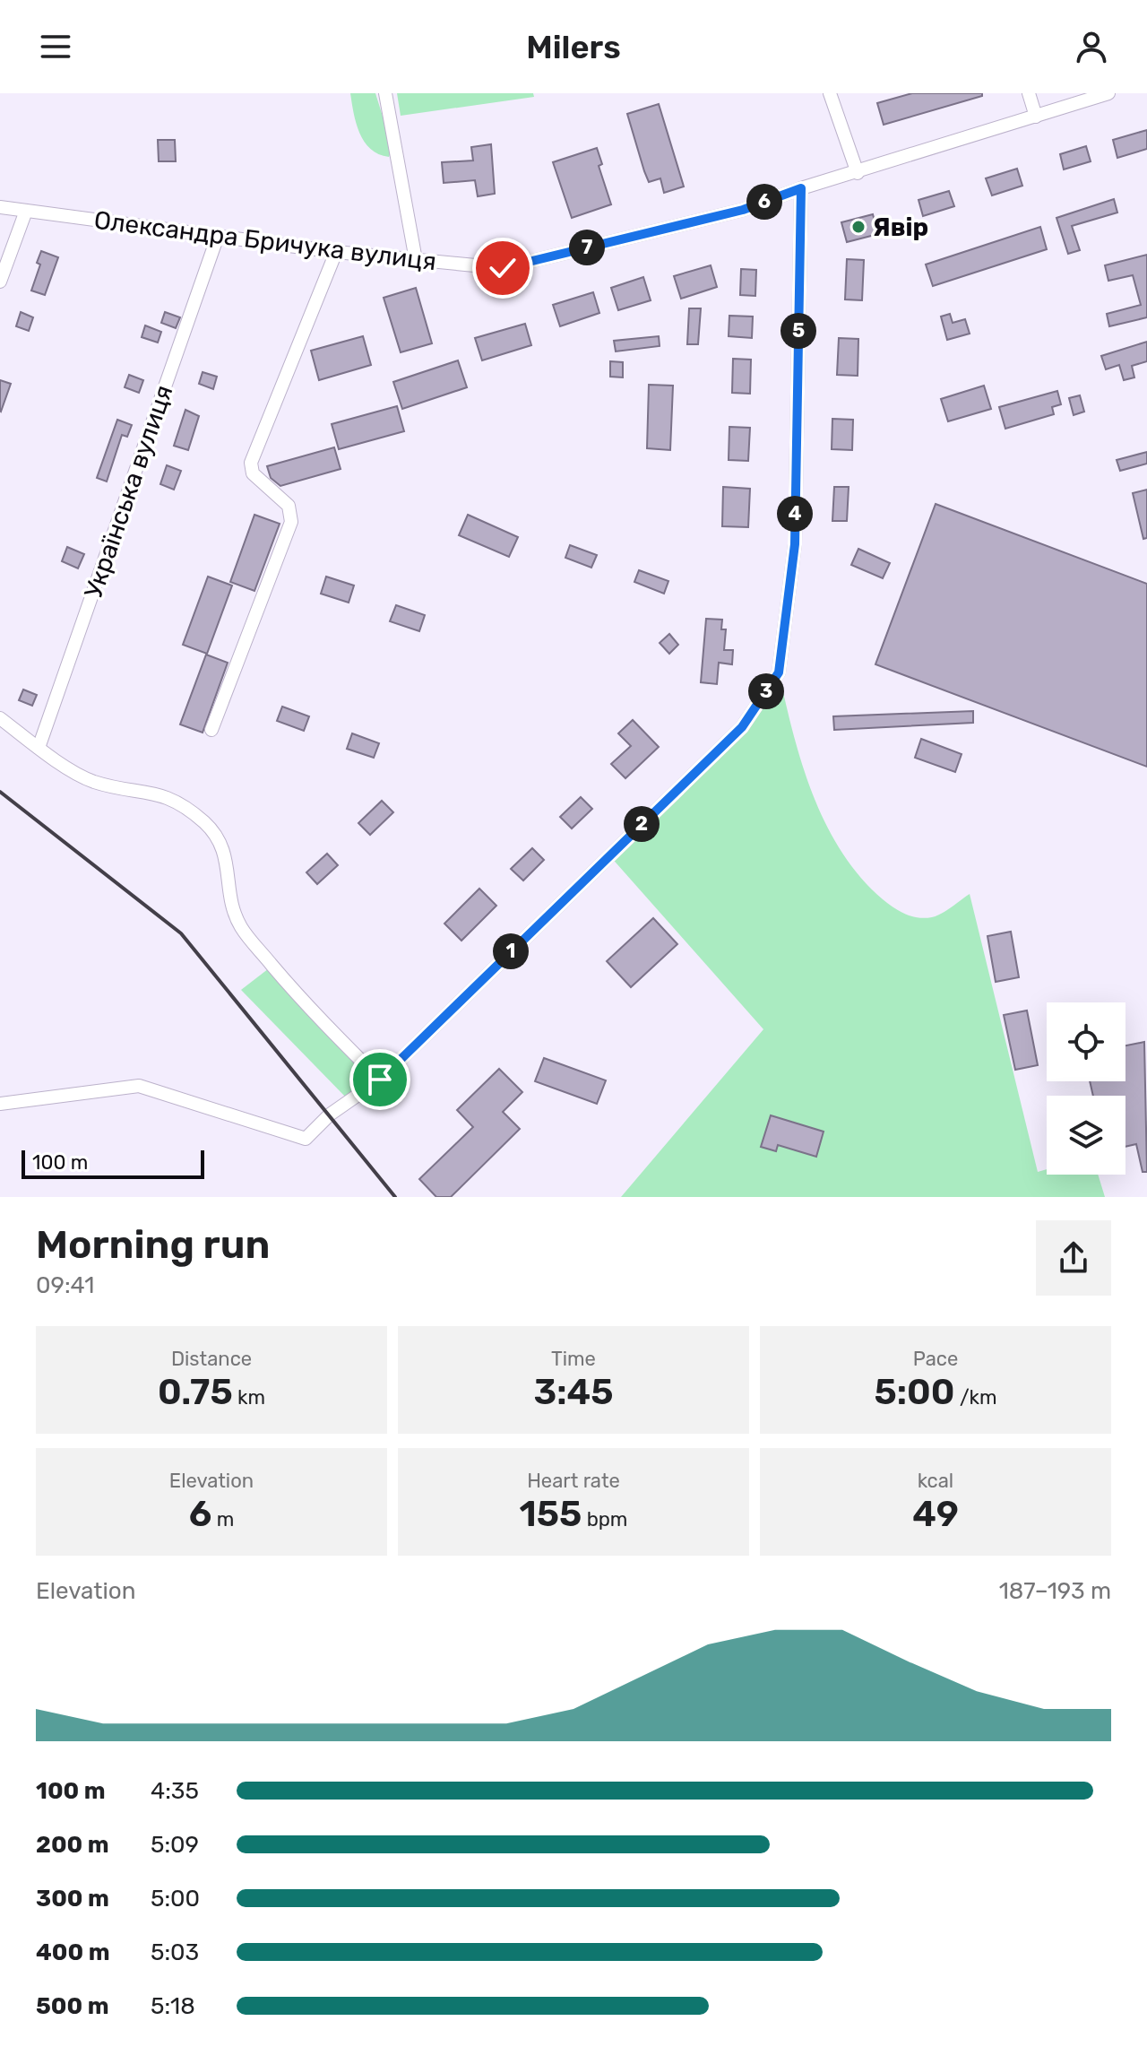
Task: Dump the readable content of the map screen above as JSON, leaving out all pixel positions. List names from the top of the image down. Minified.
{"streets":{"street":["Олександра Бричука вулиця","Українська вулиця"]},"crossings":[["Олександра Бричука вулиця","Українська вулиця"]],"places":["Явiр"],"scale_bar":"100 m","page":{"header":"Milers","pins":["6","7","5","4","3","2","1"],"scale":"100 m","heading":["Morning run","09:41"],"stats":[["Distance","0.75 km"],["Time","3:45"],["Pace","5:00 /km"],["Elevation","6 m"],["Heart rate","155 bpm"],["kcal","49"]],"chart":["Elevation","187–193 m"],"list":[{"name":"100 m","note":"4:35"},{"name":"200 m","note":"5:09"},{"name":"300 m","note":"5:00"},{"name":"400 m","note":"5:03"},{"name":"500 m","note":"5:18"}]}}
